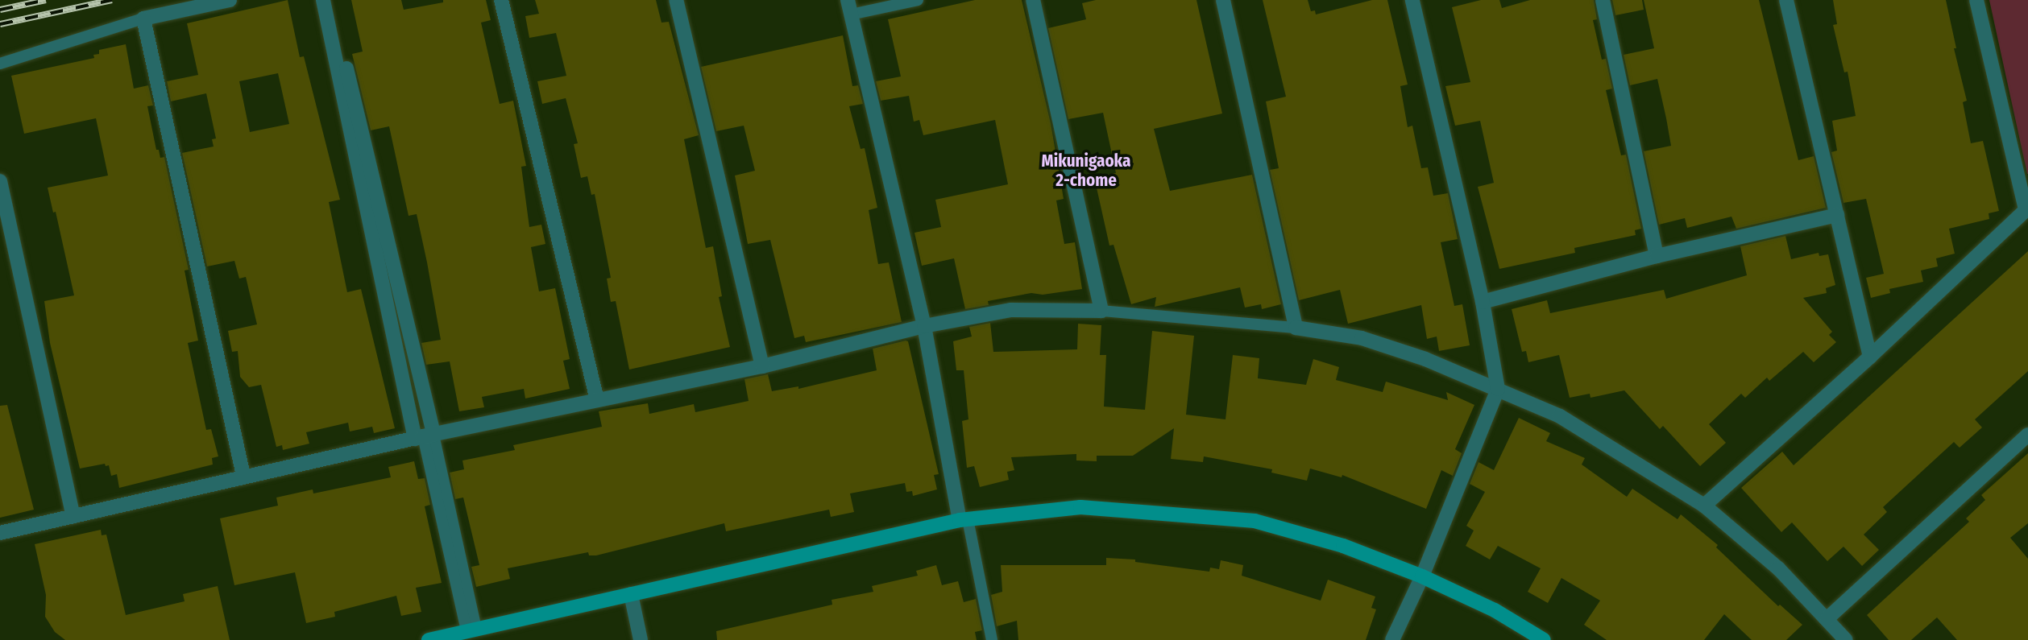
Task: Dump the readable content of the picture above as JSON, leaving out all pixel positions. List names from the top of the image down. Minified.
{"districts":["Mikunigaoka 2-chome"]}
